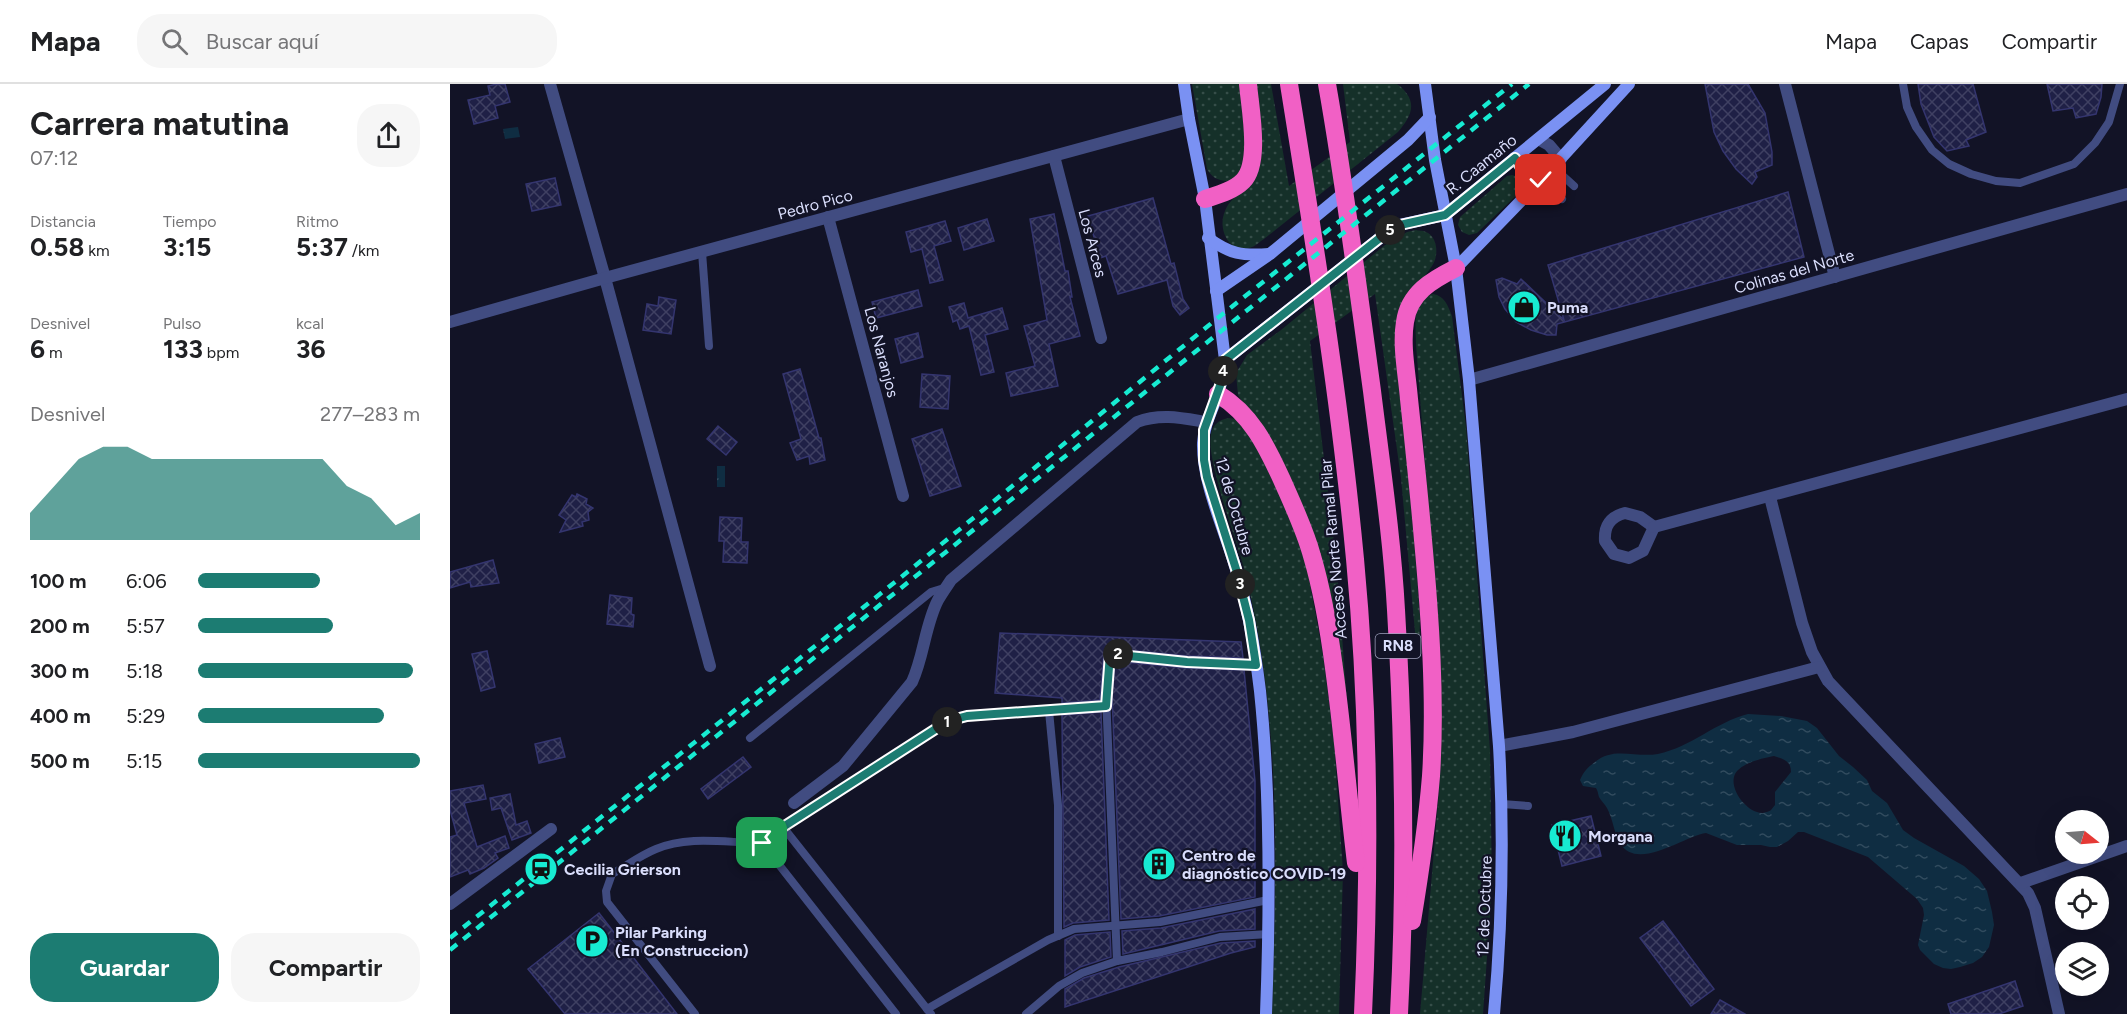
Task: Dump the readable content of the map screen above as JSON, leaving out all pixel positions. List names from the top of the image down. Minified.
{"streets":{"highway":["Acceso Norte Ramal Pilar","RN8"],"street":["R. Caamaño","Pedro Pico","Los Arces","Colinas del Norte","Los Naranjos","12 de Octubre"]},"crossings":[["R. Caamaño","12 de Octubre"],["Pedro Pico","Los Arces"],["Pedro Pico","Los Naranjos"],["Pedro Pico","12 de Octubre"],["Colinas del Norte","12 de Octubre"]],"places":{"shop":["Puma"],"restaurant":["Morgana"],"building":["Centro de diagnóstico COVID-19"],"station":["Cecilia Grierson"],"parking":["Pilar Parking (En Construccion)"]},"north":"right","page":{"header":"Mapa","search":"Buscar aquí","nav":["Mapa","Capas","Compartir"],"heading":["Carrera matutina","07:12"],"stats":[["Distancia","0.58 km"],["Tiempo","3:15"],["Ritmo","5:37 /km"],["Desnivel","6 m"],["Pulso","133 bpm"],["kcal","36"]],"pins":["5","4","3","2","1"],"chart":["Desnivel","277–283 m"],"list":[{"name":"100 m","note":"6:06"},{"name":"200 m","note":"5:57"},{"name":"300 m","note":"5:18"},{"name":"400 m","note":"5:29"},{"name":"500 m","note":"5:15"}],"buttons":["Guardar","Compartir"]}}
